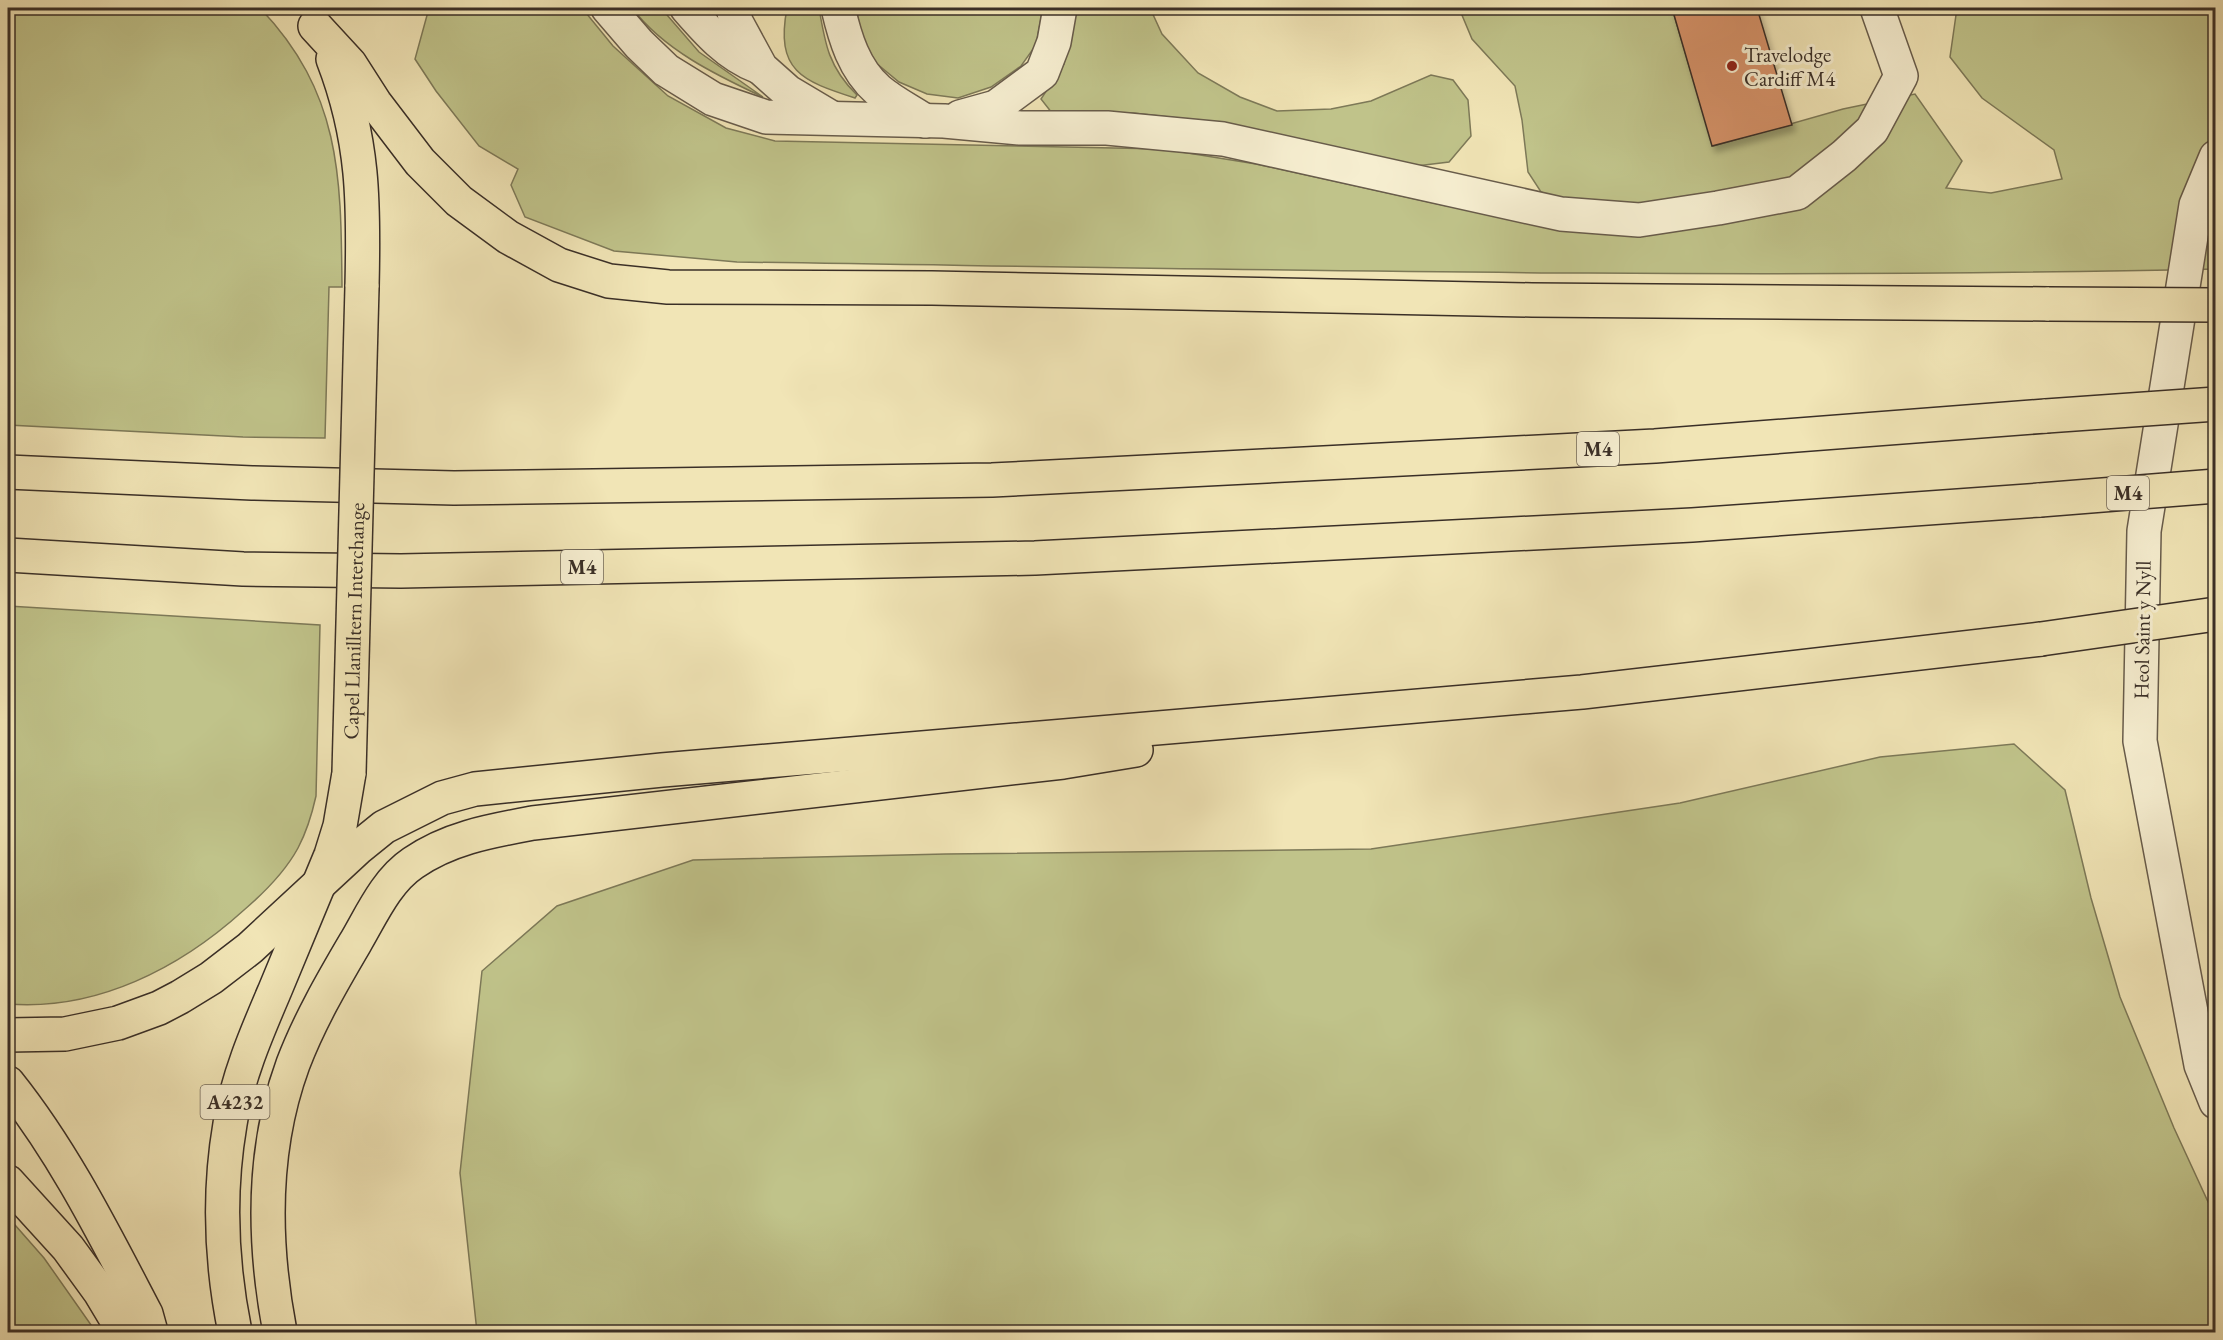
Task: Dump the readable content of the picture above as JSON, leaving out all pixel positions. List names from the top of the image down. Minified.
{"streets":{"highway":["M4","Capel Llanilltern Interchange","A4232"],"street":["Heol Saint y Nyll"]},"crossings":[["Capel Llanilltern Interchange","A4232"]],"places":["Travelodge Cardiff M4"]}
